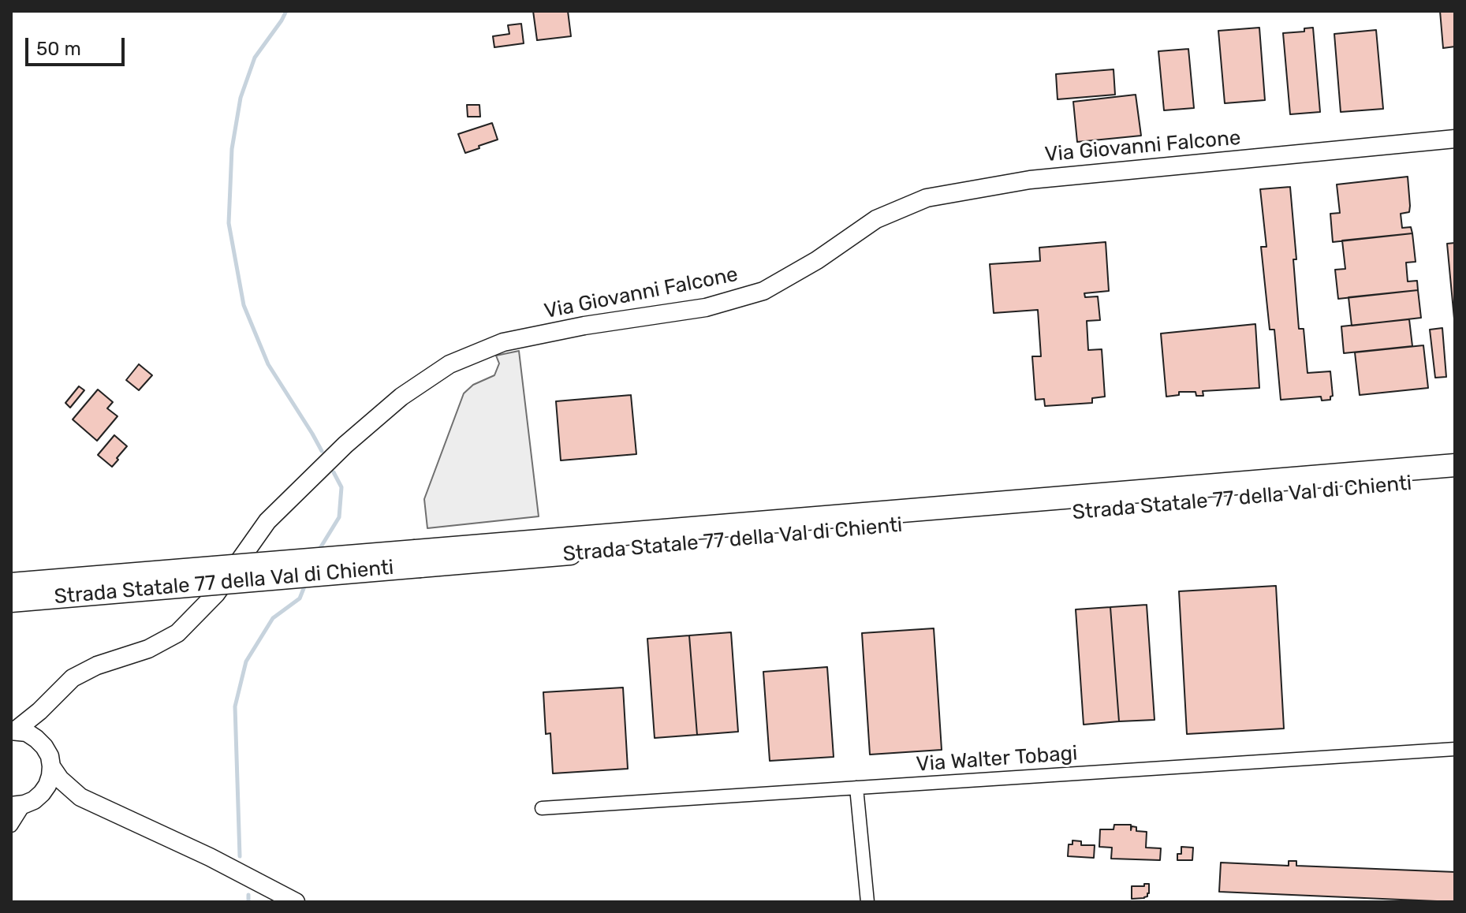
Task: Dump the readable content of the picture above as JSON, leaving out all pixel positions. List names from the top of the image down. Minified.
{"streets":{"highway":["Strada Statale 77 della Val di Chienti"],"street":["Via Giovanni Falcone","Via Walter Tobagi"]},"scale_bar":"50 m"}
